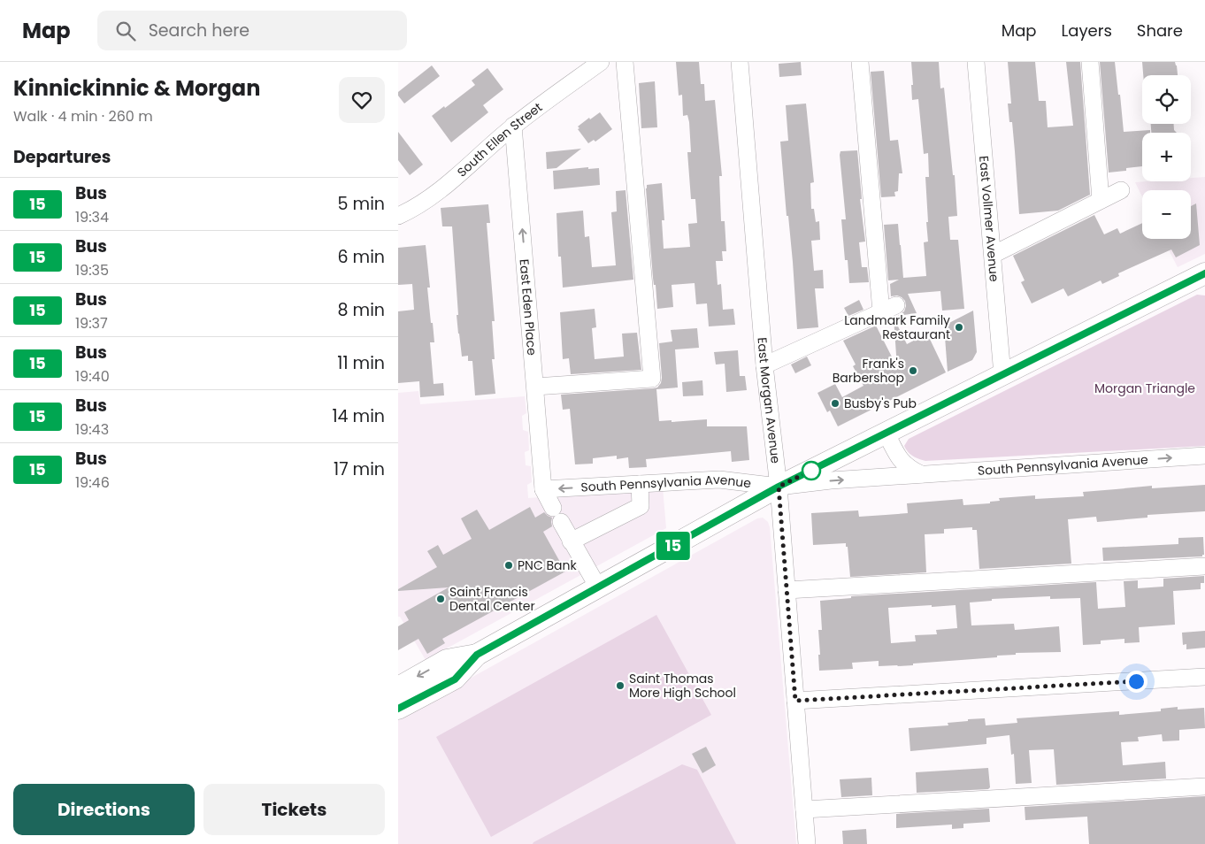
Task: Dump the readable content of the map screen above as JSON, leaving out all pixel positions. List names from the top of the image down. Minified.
{"streets":{"street":["South Ellen Street","East Vollmer Avenue","East Eden Place","East Morgan Avenue","South Pennsylvania Avenue"]},"crossings":[["South Ellen Street","East Eden Place"],["East Eden Place","South Pennsylvania Avenue"],["East Morgan Avenue","South Pennsylvania Avenue"]],"one_way":["East Eden Place"],"parks":["Morgan Triangle"],"places":["Landmark Family Restaurant","Frank's Barbershop","Busby's Pub","PNC Bank","Saint Francis Dental Center","Saint Thomas More High School"],"lines":["bus line 15"],"page":{"header":"Map","search":"Search here","nav":["Map","Layers","Share"],"heading":[["Kinnickinnic & Morgan","Walk · 4 min · 260 m"],"Departures"],"on_map":"15","map_buttons":["+","−"],"list":[{"mark":"15","name":"Bus","note":"19:34","value":"5 min"},{"mark":"15","name":"Bus","note":"19:35","value":"6 min"},{"mark":"15","name":"Bus","note":"19:37","value":"8 min"},{"mark":"15","name":"Bus","note":"19:40","value":"11 min"},{"mark":"15","name":"Bus","note":"19:43","value":"14 min"},{"mark":"15","name":"Bus","note":"19:46","value":"17 min"}],"buttons":["Directions","Tickets"]}}
